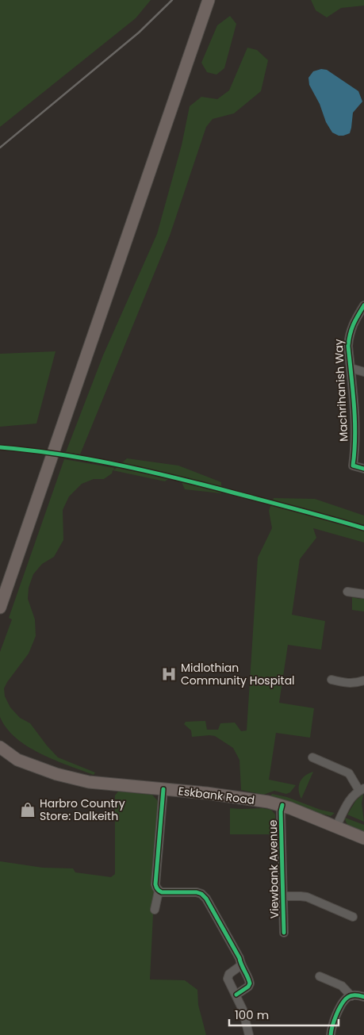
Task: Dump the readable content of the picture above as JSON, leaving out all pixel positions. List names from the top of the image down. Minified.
{"streets":{"main road":["Eskbank Road"],"street":["Machrihanish Way","Viewbank Avenue"]},"crossings":[["Eskbank Road","Viewbank Avenue"]],"places":{"hospital":["Midlothian Community Hospital"],"shop":["Harbro Country Store: Dalkeith"]},"scale_bar":"100 m"}
